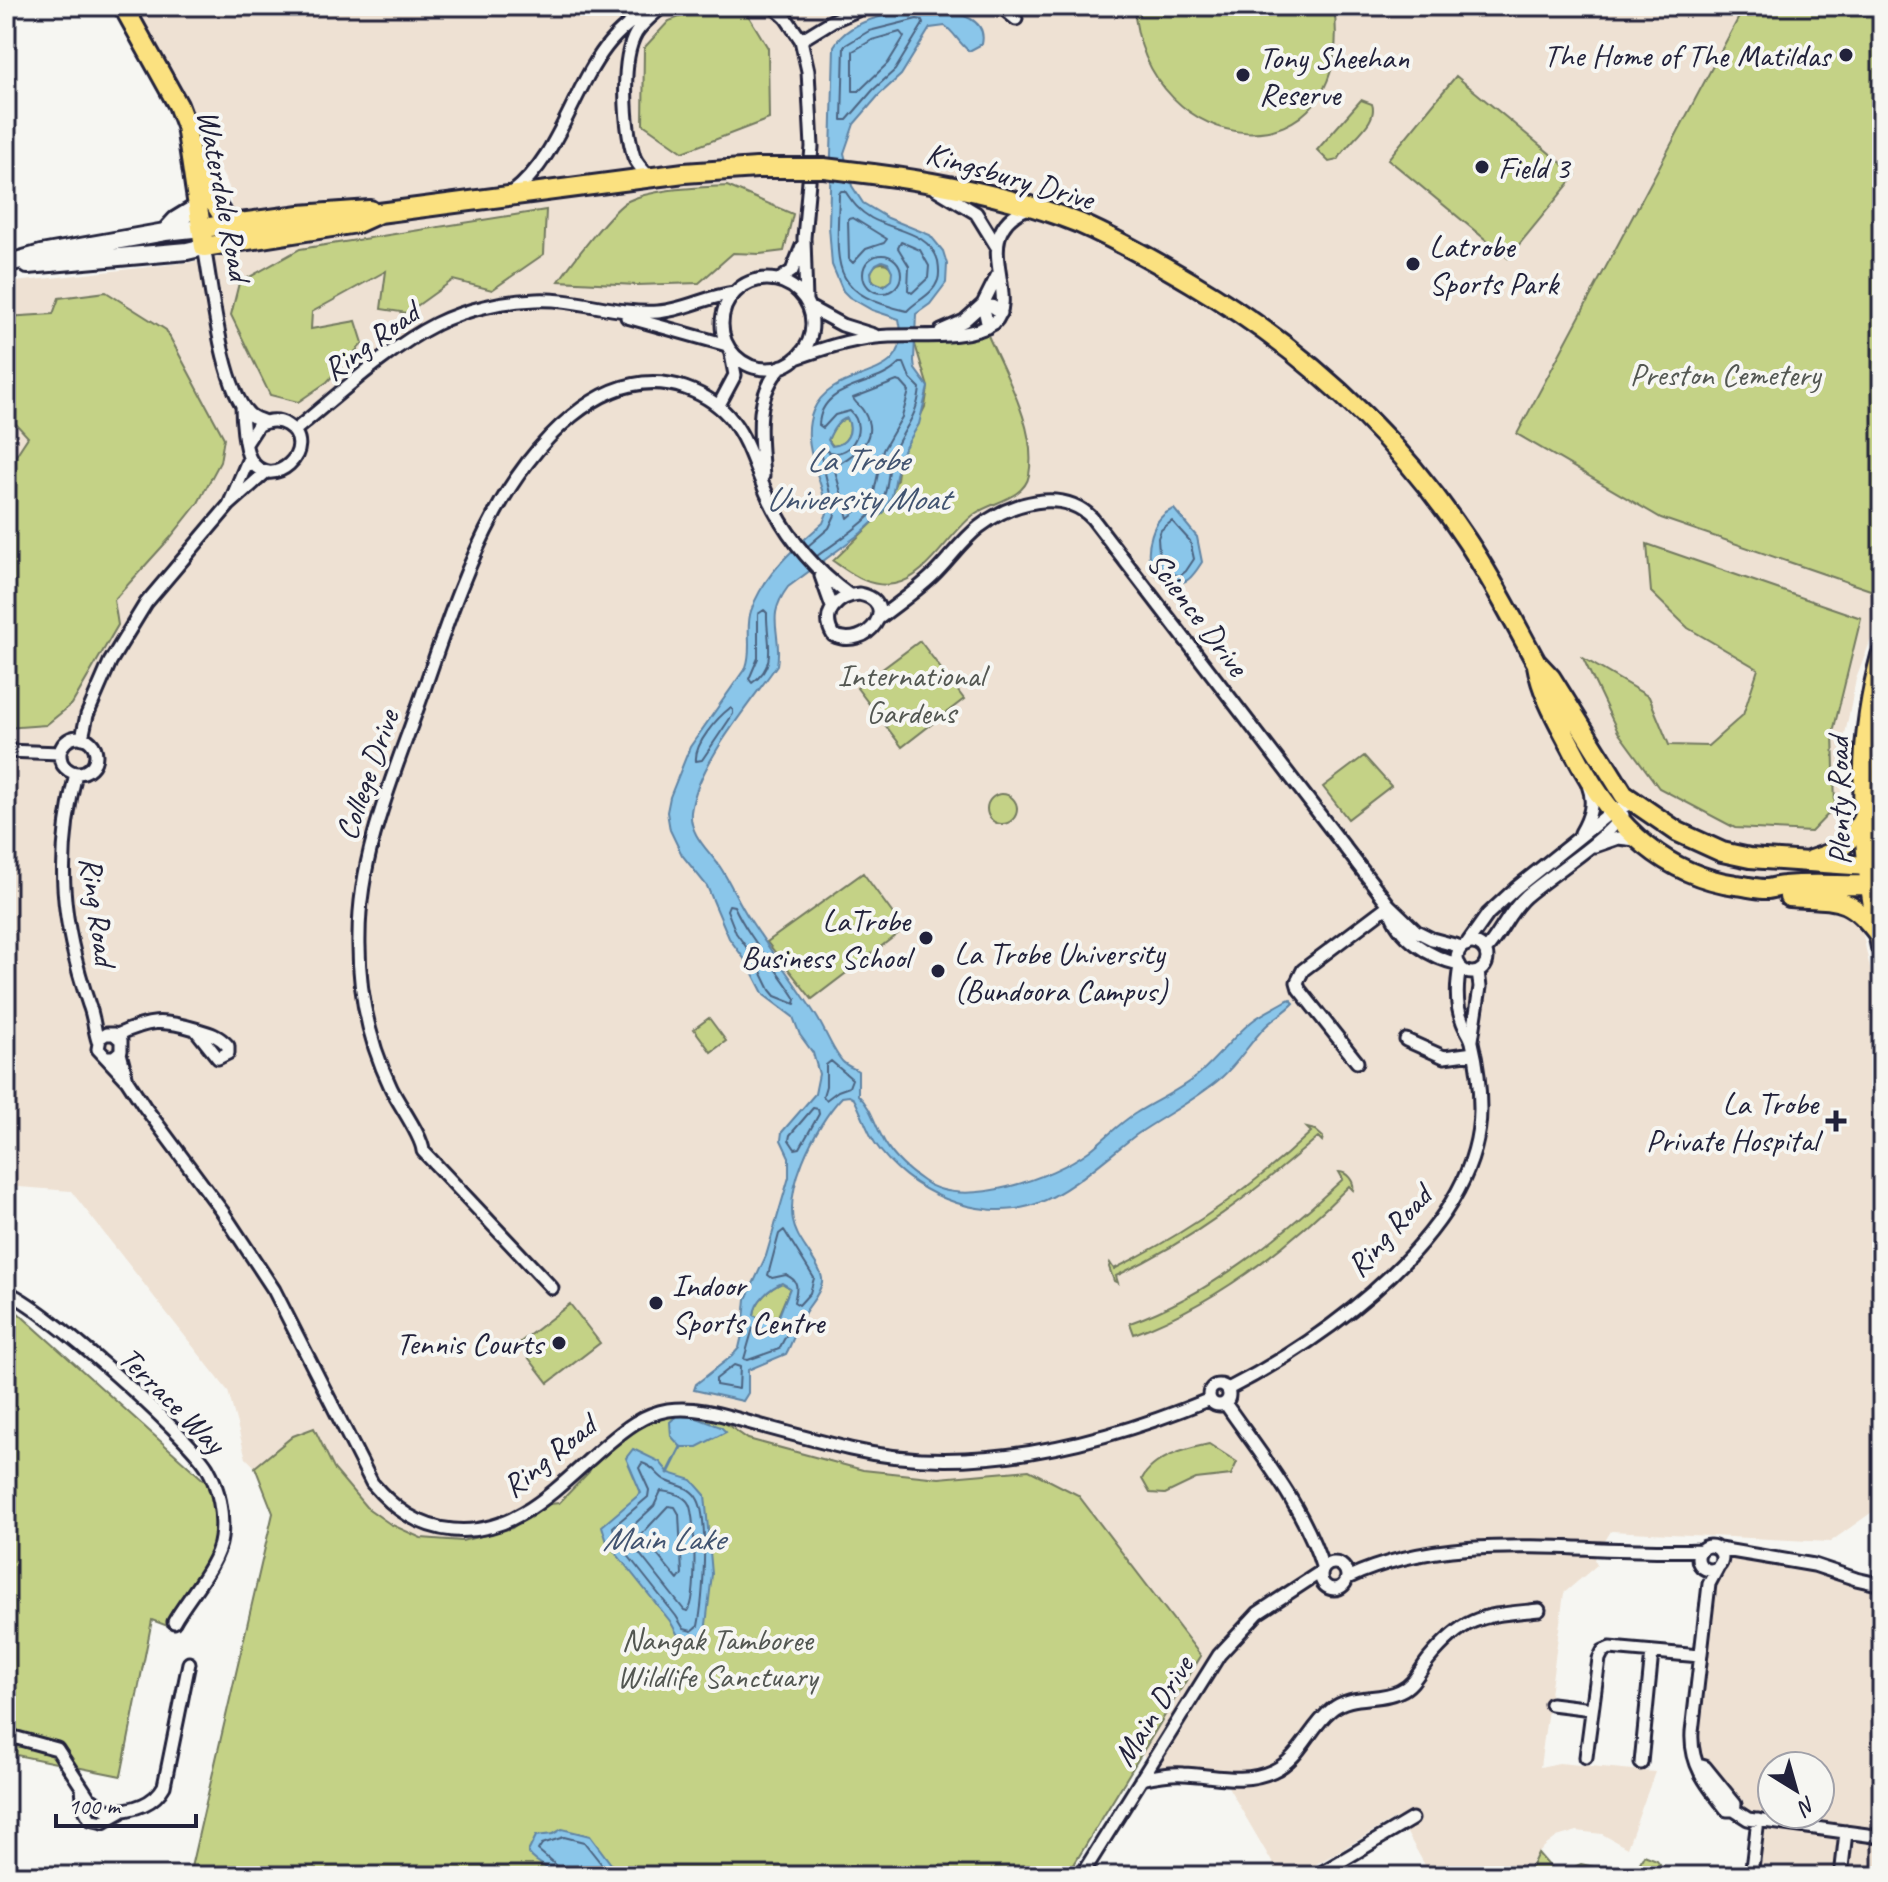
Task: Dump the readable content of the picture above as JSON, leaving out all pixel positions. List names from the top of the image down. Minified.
{"streets":{"highway":["Plenty Road"],"main road":["Kingsbury Drive","Waterdale Road"],"street":["Ring Road","Science Drive","College Drive","Terrace Way","Main Drive"]},"crossings":[["Kingsbury Drive","Waterdale Road"],["Kingsbury Drive","Plenty Road"],["Waterdale Road","Ring Road"],["Ring Road","Science Drive"],["Ring Road","College Drive"],["Science Drive","College Drive"]],"water":["La Trobe University Moat","Main Lake"],"parks":["Preston Cemetery","International Gardens","Nangak Tamboree Wildlife Sanctuary"],"places":{"other":["The Home of The Matildas","Tony Sheehan Reserve","Field 3","Latrobe Sports Park","LaTrobe Business School","La Trobe University (Bundoora Campus)","Indoor Sports Centre","Tennis Courts"],"health":["La Trobe Private Hospital"]},"scale_bar":"100 m","north":"bottom right"}
